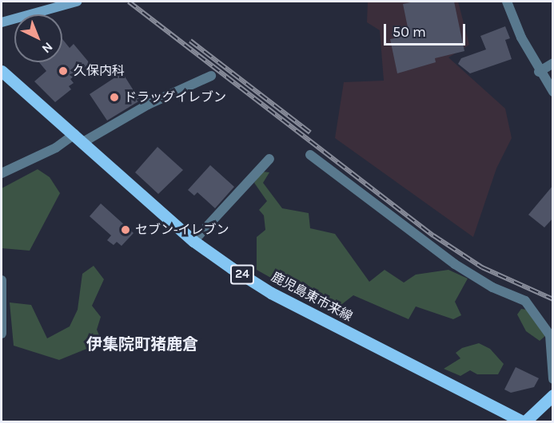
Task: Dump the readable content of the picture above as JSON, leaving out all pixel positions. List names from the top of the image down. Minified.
{"streets":{"main road":["24","鹿児島東市来線"]},"districts":["伊集院町猪鹿倉"],"places":["久保内科","ドラッグイレブン","セブン-イレブン"],"scale_bar":"50 m","north":"bottom right"}
